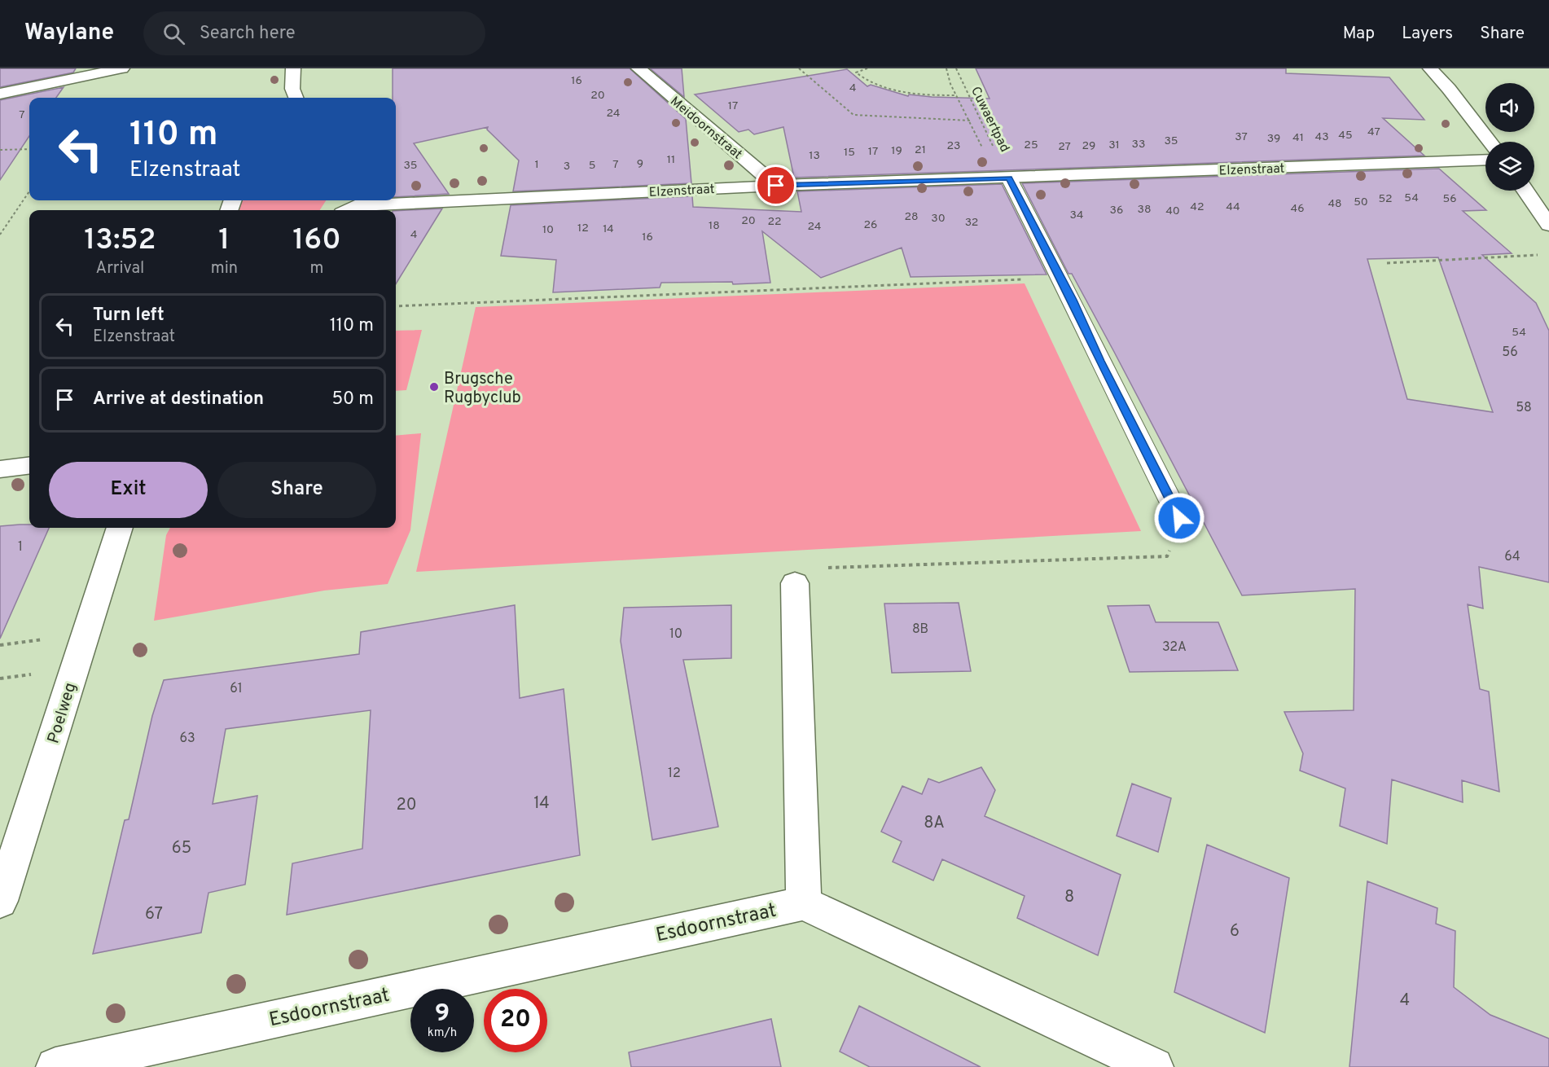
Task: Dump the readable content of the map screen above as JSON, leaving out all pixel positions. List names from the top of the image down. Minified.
{"streets":{"street":["Meidoornstraat","Elzenstraat","Poelweg","Esdoornstraat"],"path":["Cuwaertpad"]},"crossings":[["Cuwaertpad","Elzenstraat"],["Meidoornstraat","Elzenstraat"]],"places":["Brugsche Rugbyclub"],"house_numbers":["16","4","20","17","24","7","47","45","37","43","41","39","35","33","25","31","23","29","27","21","19","17","15","13","11","9","1","7","35","5","3","54","52","56","50","48","42","44","46","38","36","40","34","28","30","20","22","32","26","18","24","12","14","10","4","16","54","56","58","1","64","8B","10","32A","61","63","12","14","20","8A","65","8","67","6","4"],"page":{"header":"Waylane","search":"Search here","nav":["Map","Layers","Share"],"turn":["110 m","Elzenstraat"],"eta":["13:52","Arrival","1","min","160","m"],"list":[{"name":"Turn left","note":"Elzenstraat","value":"110 m"},{"name":"Arrive at destination","value":"50 m"}],"buttons":["Exit","Share"],"speed":"9 km/h","limit":"20"}}
